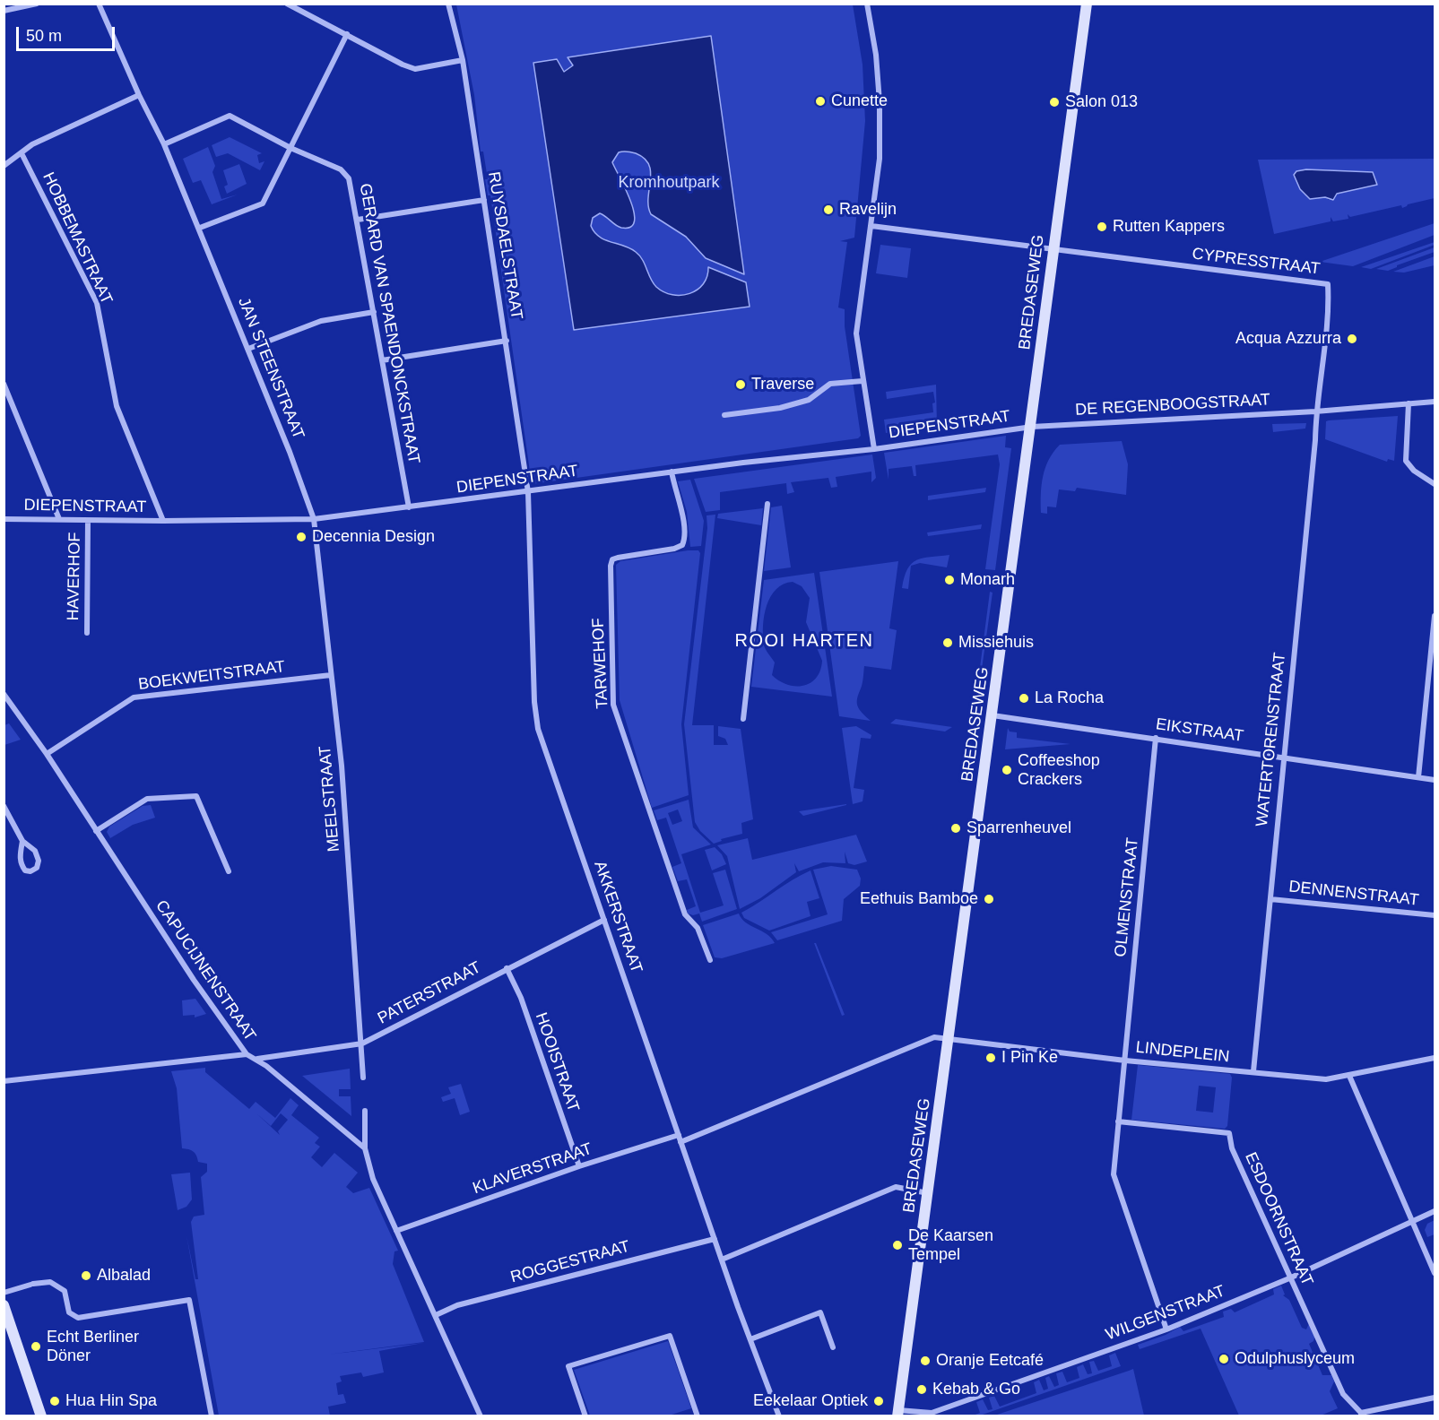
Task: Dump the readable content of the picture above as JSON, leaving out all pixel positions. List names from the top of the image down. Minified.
{"streets":{"street":["HOBBEMASTRAAT","RUYSDAELSTRAAT","CYPRESSTRAAT","BREDASEWEG","GERARD VAN SPAENDONCKSTRAAT","JAN STEENSTRAAT","DE REGENBOOGSTRAAT","DIEPENSTRAAT","HAVERHOF","TARWEHOF","BOEKWEITSTRAAT","EIKSTRAAT","WATERTORENSTRAAT","MEELSTRAAT","DENNENSTRAAT","OLMENSTRAAT","AKKERSTRAAT","CAPUCIJNENSTRAAT","PATERSTRAAT","LINDEPLEIN","HOOISTRAAT","KLAVERSTRAAT","ESDOORNSTRAAT","ROGGESTRAAT","WILGENSTRAAT"]},"crossings":[["HOBBEMASTRAAT","DIEPENSTRAAT"],["RUYSDAELSTRAAT","DIEPENSTRAAT"],["RUYSDAELSTRAAT","AKKERSTRAAT"],["CYPRESSTRAAT","BREDASEWEG"],["CYPRESSTRAAT","DE REGENBOOGSTRAAT"],["CYPRESSTRAAT","WATERTORENSTRAAT"],["BREDASEWEG","DE REGENBOOGSTRAAT"],["BREDASEWEG","DIEPENSTRAAT"],["BREDASEWEG","EIKSTRAAT"],["BREDASEWEG","WILGENSTRAAT"],["GERARD VAN SPAENDONCKSTRAAT","JAN STEENSTRAAT"],["GERARD VAN SPAENDONCKSTRAAT","DIEPENSTRAAT"],["JAN STEENSTRAAT","DIEPENSTRAAT"],["JAN STEENSTRAAT","MEELSTRAAT"],["DE REGENBOOGSTRAAT","DIEPENSTRAAT"],["DE REGENBOOGSTRAAT","WATERTORENSTRAAT"],["DIEPENSTRAAT","HAVERHOF"],["DIEPENSTRAAT","TARWEHOF"],["DIEPENSTRAAT","MEELSTRAAT"],["DIEPENSTRAAT","AKKERSTRAAT"],["BOEKWEITSTRAAT","MEELSTRAAT"],["BOEKWEITSTRAAT","CAPUCIJNENSTRAAT"],["EIKSTRAAT","WATERTORENSTRAAT"],["EIKSTRAAT","OLMENSTRAAT"],["WATERTORENSTRAAT","DENNENSTRAAT"],["WATERTORENSTRAAT","LINDEPLEIN"],["MEELSTRAAT","PATERSTRAAT"],["OLMENSTRAAT","LINDEPLEIN"],["AKKERSTRAAT","PATERSTRAAT"],["AKKERSTRAAT","KLAVERSTRAAT"],["AKKERSTRAAT","ROGGESTRAAT"],["CAPUCIJNENSTRAAT","PATERSTRAAT"],["PATERSTRAAT","HOOISTRAAT"],["LINDEPLEIN","ESDOORNSTRAAT"],["LINDEPLEIN","WILGENSTRAAT"],["HOOISTRAAT","KLAVERSTRAAT"],["ESDOORNSTRAAT","WILGENSTRAAT"]],"districts":["ROOI HARTEN"],"parks":["Kromhoutpark"],"places":["Cunette","Salon 013","Ravelijn","Rutten Kappers","Acqua Azzurra","Traverse","Decennia Design","Monarh","Missiehuis","La Rocha","Coffeeshop Crackers","Sparrenheuvel","Eethuis Bamboe","I Pin Ke","De Kaarsen Tempel","Albalad","Echt Berliner Döner","Odulphuslyceum","Oranje Eetcafé","Kebab & Go","Hua Hin Spa","Eekelaar Optiek"],"scale_bar":"50 m"}
